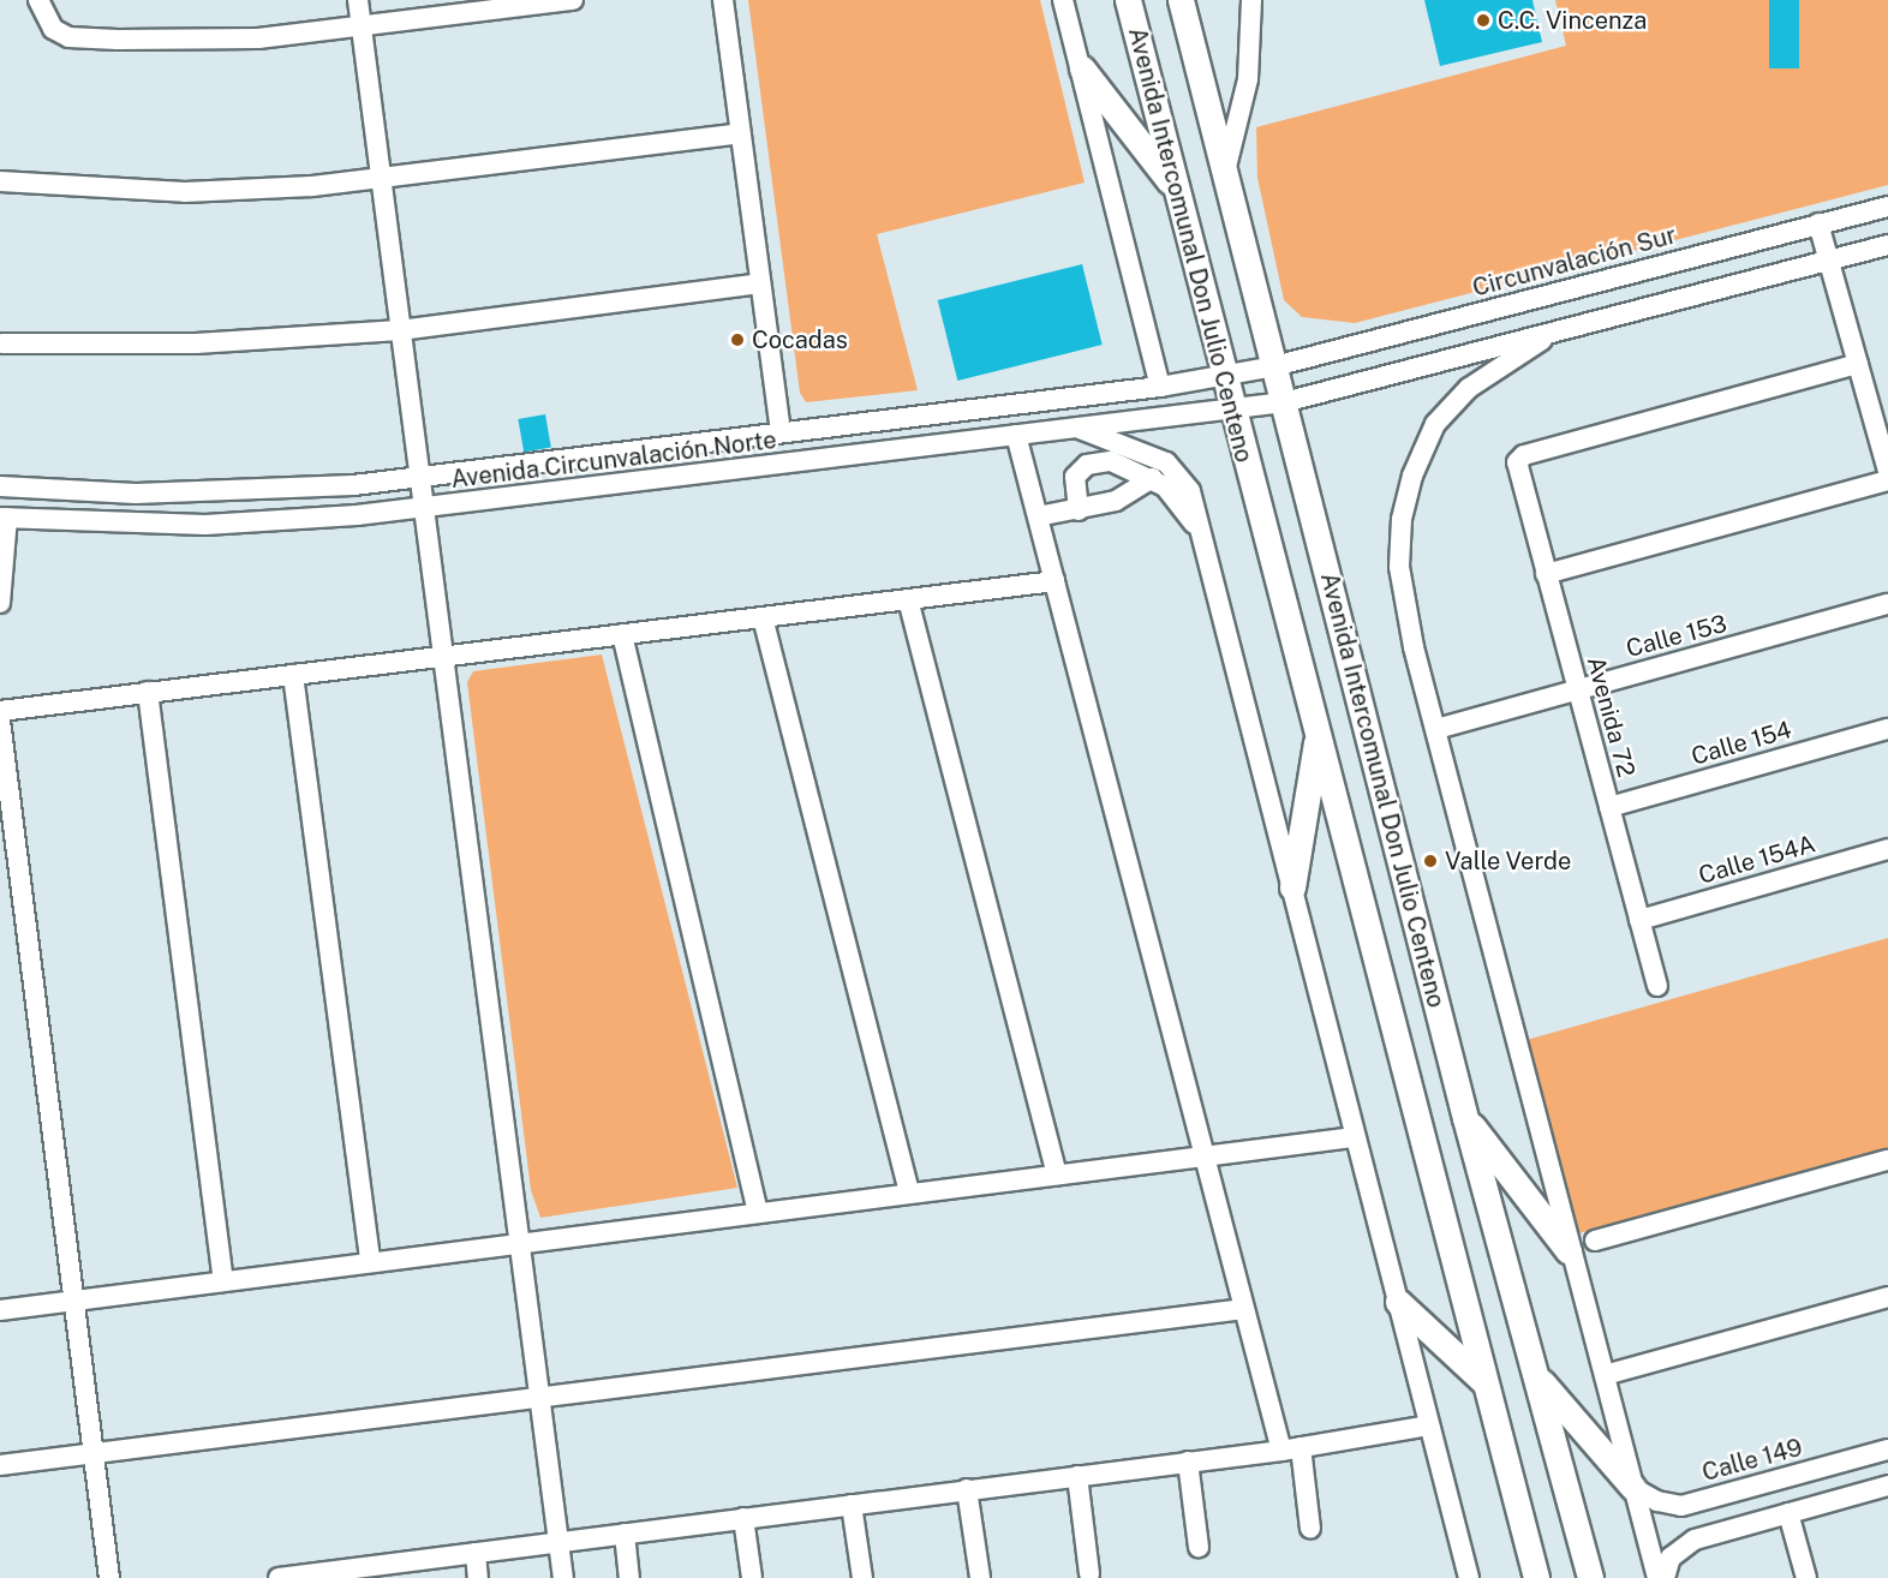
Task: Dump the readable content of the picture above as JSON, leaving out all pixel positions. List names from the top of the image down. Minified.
{"streets":{"main road":["Avenida Intercomunal Don Julio Centeno"],"street":["Circunvalación Sur","Avenida Circunvalación Norte","Calle 153","Avenida 72","Calle 154","Calle 154A","Calle 149"]},"crossings":[["Avenida Intercomunal Don Julio Centeno","Circunvalación Sur"],["Avenida Intercomunal Don Julio Centeno","Avenida Circunvalación Norte"],["Circunvalación Sur","Avenida Circunvalación Norte"],["Calle 153","Avenida 72"],["Avenida 72","Calle 154"],["Avenida 72","Calle 154A"]],"places":["C.C. Vincenza","Cocadas","Valle Verde"]}
